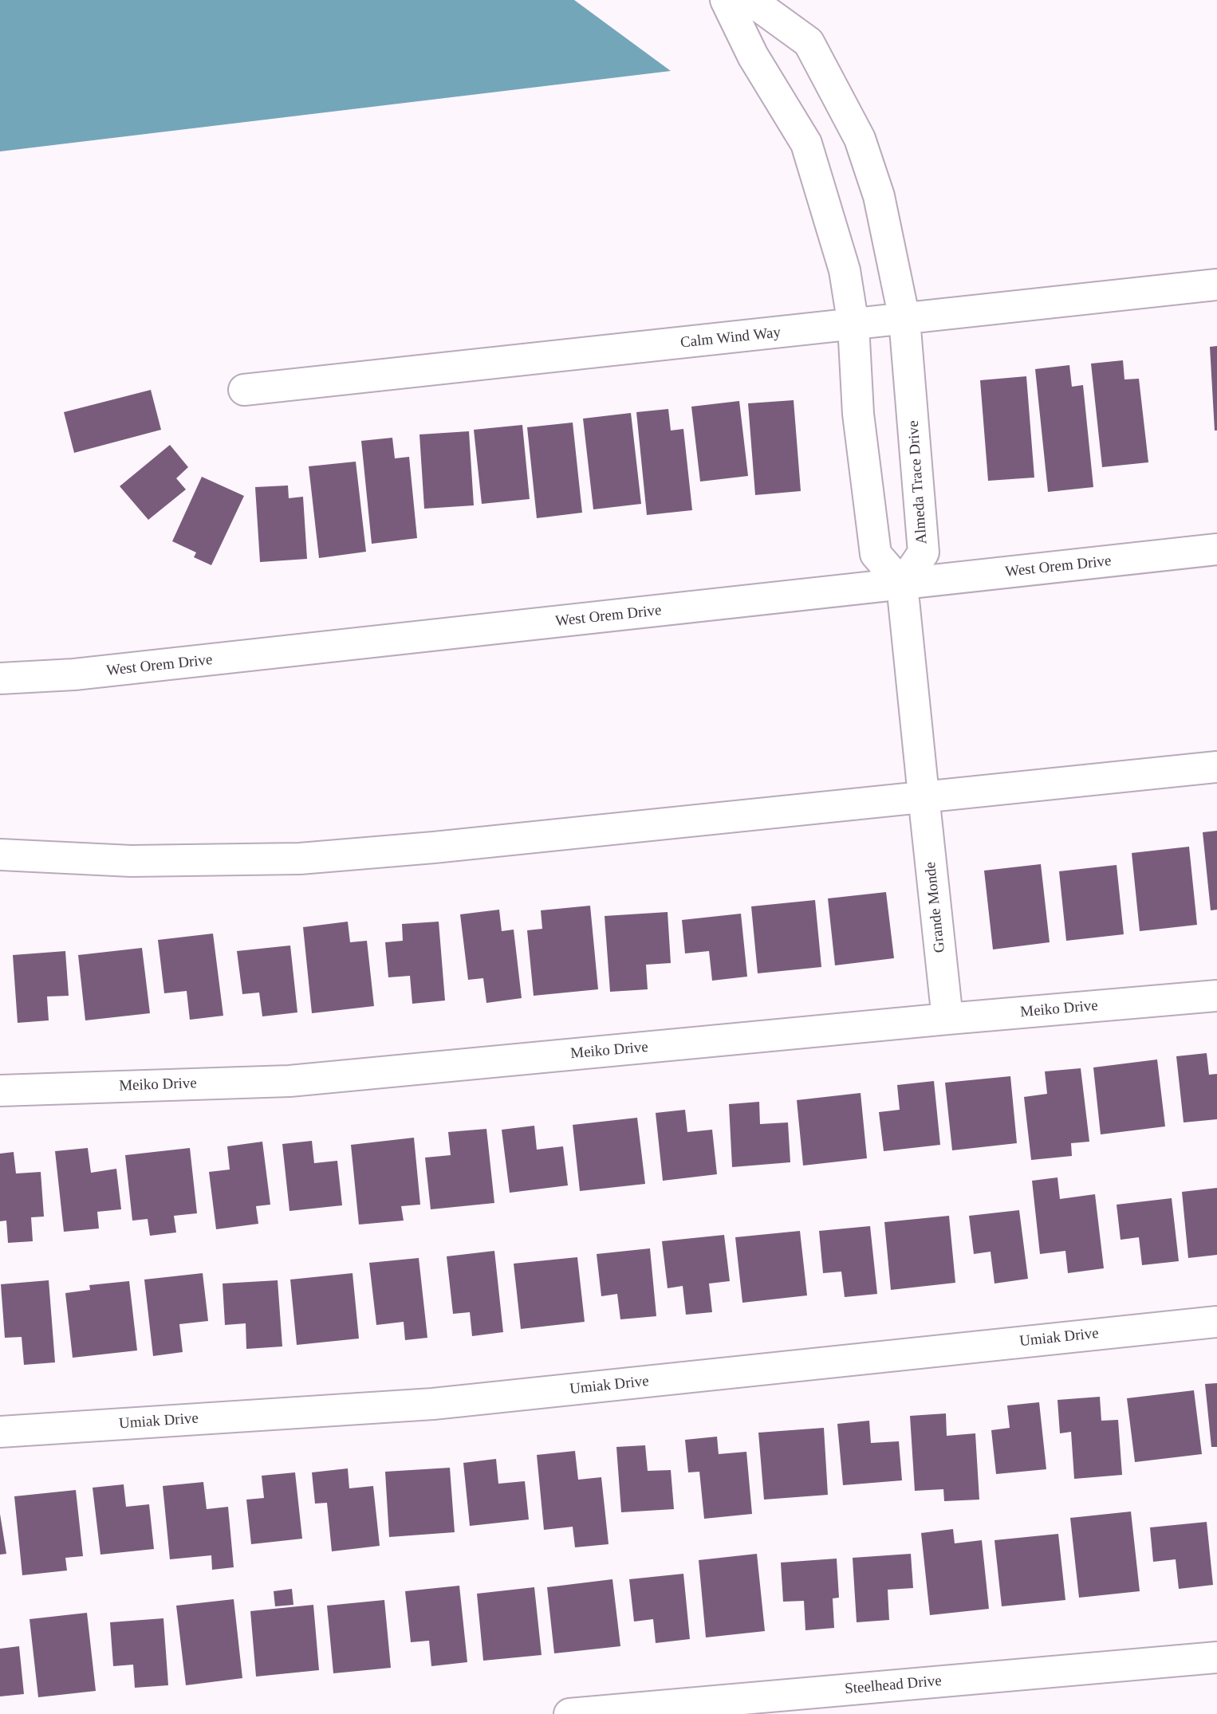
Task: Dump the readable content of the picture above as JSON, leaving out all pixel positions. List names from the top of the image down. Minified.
{"streets":{"street":["Calm Wind Way","Almeda Trace Drive","West Orem Drive","Grande Monde","Meiko Drive","Umiak Drive","Steelhead Drive"]},"crossings":[["Calm Wind Way","Almeda Trace Drive"],["Almeda Trace Drive","West Orem Drive"],["Almeda Trace Drive","Grande Monde"],["West Orem Drive","Grande Monde"],["Grande Monde","Meiko Drive"]]}
